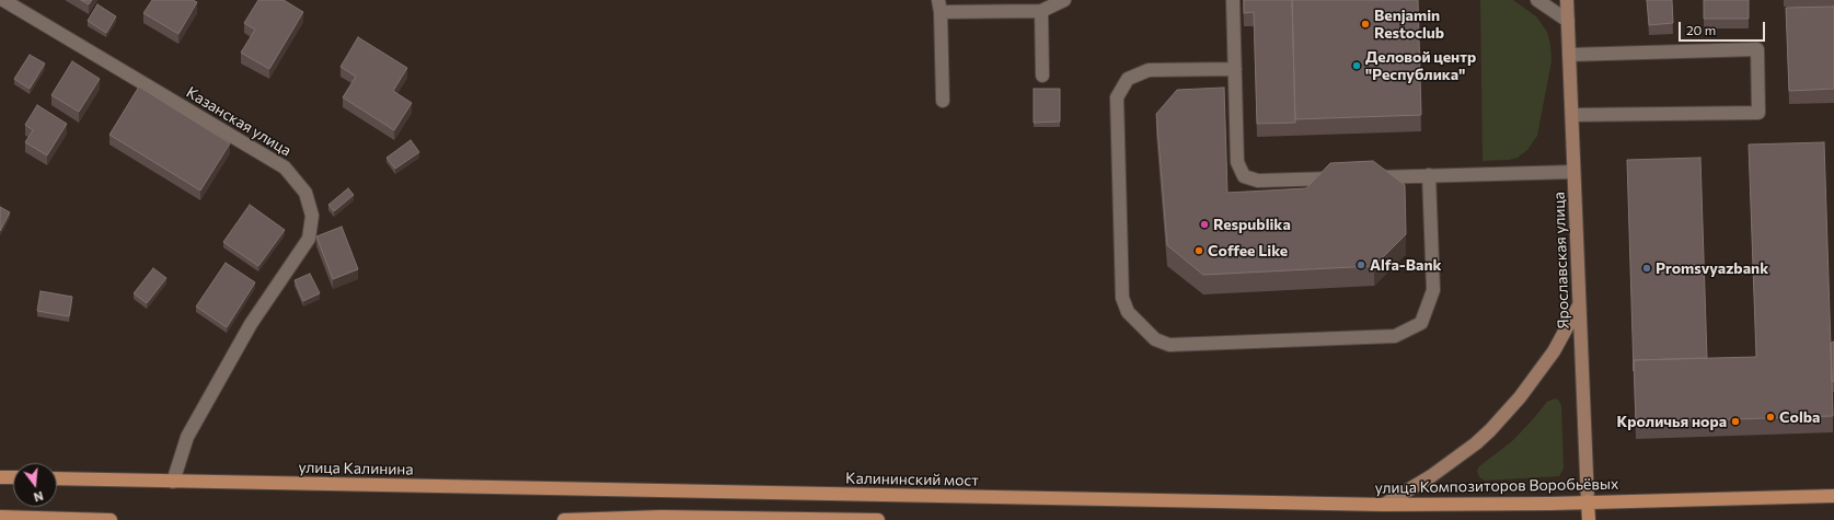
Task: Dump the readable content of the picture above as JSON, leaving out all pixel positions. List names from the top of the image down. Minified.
{"streets":{"main road":["Ярославская улица","улица Калинина","Калининский мост","улица Композиторов Воробьёвых"],"street":["Казанская улица"]},"crossings":[["Казанская улица","улица Калинина"],["Ярославская улица","улица Композиторов Воробьёвых"],["улица Калинина","Калининский мост"],["Калининский мост","улица Композиторов Воробьёвых"]],"places":["Benjamin Restoclub","Деловой центр \"Республика\"","Respublika","Coffee Like","Alfa-Bank","Promsvyazbank","Colba","Кроличья нора"],"scale_bar":"20 m","north":"bottom"}
